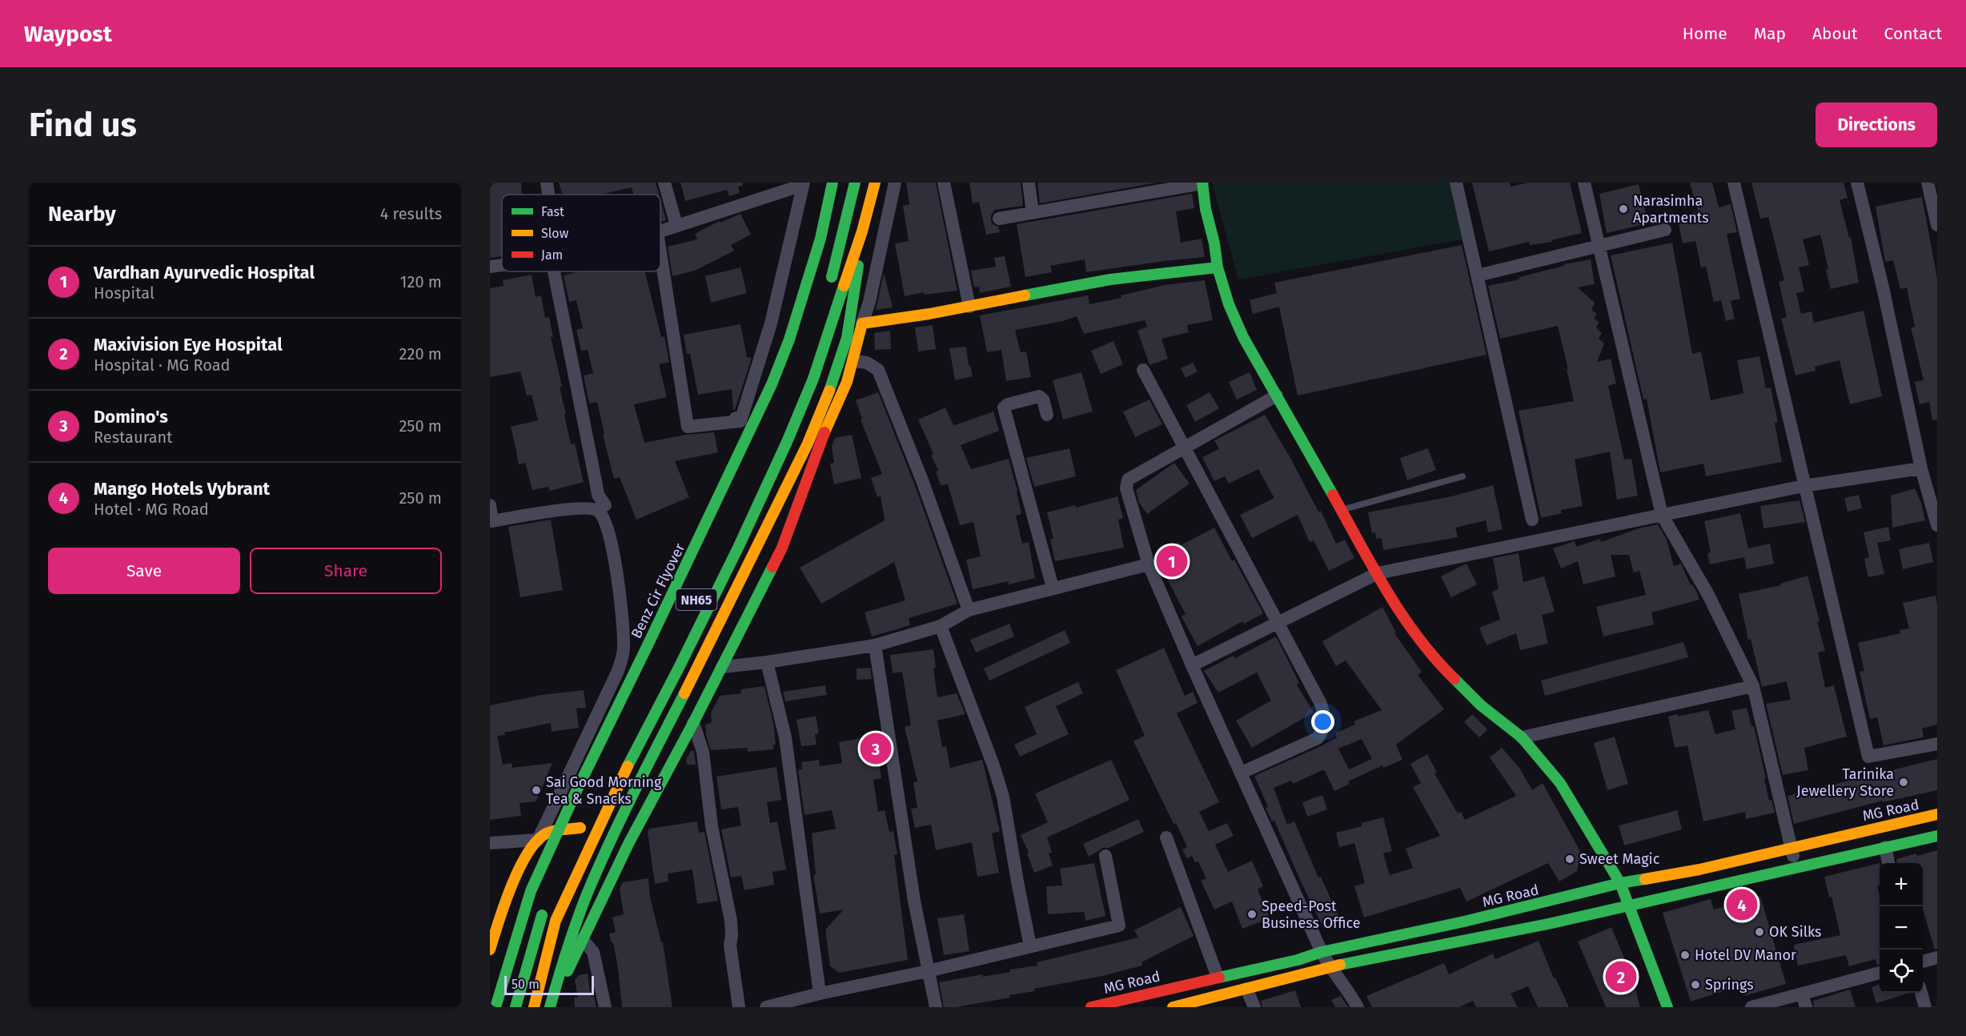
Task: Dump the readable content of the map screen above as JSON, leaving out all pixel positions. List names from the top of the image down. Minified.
{"streets":{"main road":["Benz Cir Flyover","NH65","MG Road"]},"places":["Narasimha Apartments","Tarinika Jewellery Store","Sai Good Morning Tea & Snacks","Sweet Magic","Speed-Post Business Office","OK Silks","Hotel DV Manor","Springs"],"legend":["Fast","Slow","Jam"],"scale_bar":"50 m","page":{"header":"Waypost","nav":["Home","Map","About","Contact"],"buttons":["Directions",["Save","Share"]],"title":"Find us","heading":["Nearby","4 results"],"list":[{"mark":"1","name":"Vardhan Ayurvedic Hospital","note":"Hospital","value":"120 m"},{"mark":"2","name":"Maxivision Eye Hospital","note":"Hospital · MG Road","value":"220 m"},{"mark":"3","name":"Domino's","note":"Restaurant","value":"250 m"},{"mark":"4","name":"Mango Hotels Vybrant","note":"Hotel · MG Road","value":"250 m"}],"pins":["1","3","4","2"],"map_buttons":["+","−"],"scale":"50 m"}}
